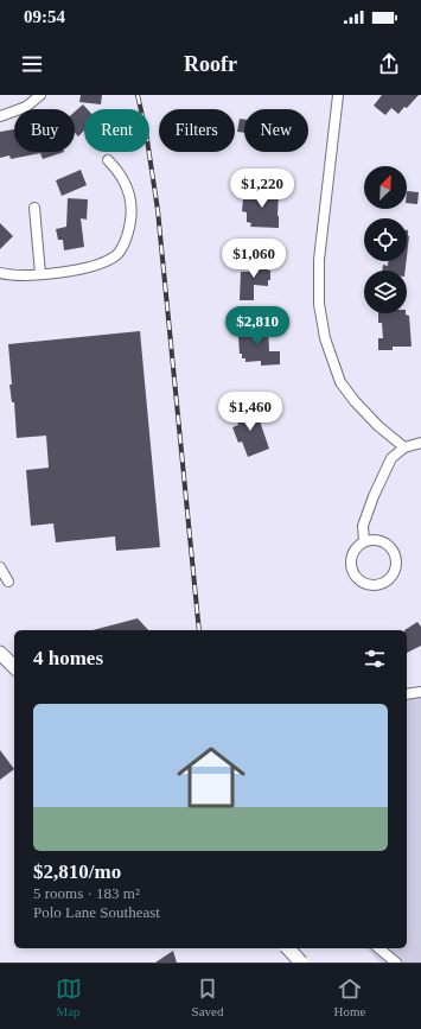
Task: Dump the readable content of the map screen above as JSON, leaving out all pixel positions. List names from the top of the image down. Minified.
{"north":"top right","page":{"status":"09:54","header":"Roofr","chip":["Buy","Rent","Filters","New"],"price":["$1,220","$1,060","$2,810","$1,460"],"heading":"4 homes","list":[{"name":"$2,810/mo","note":"5 rooms · 183 m² · Polo Lane Southeast"}],"tabs":["Map","Saved","Home"]}}
